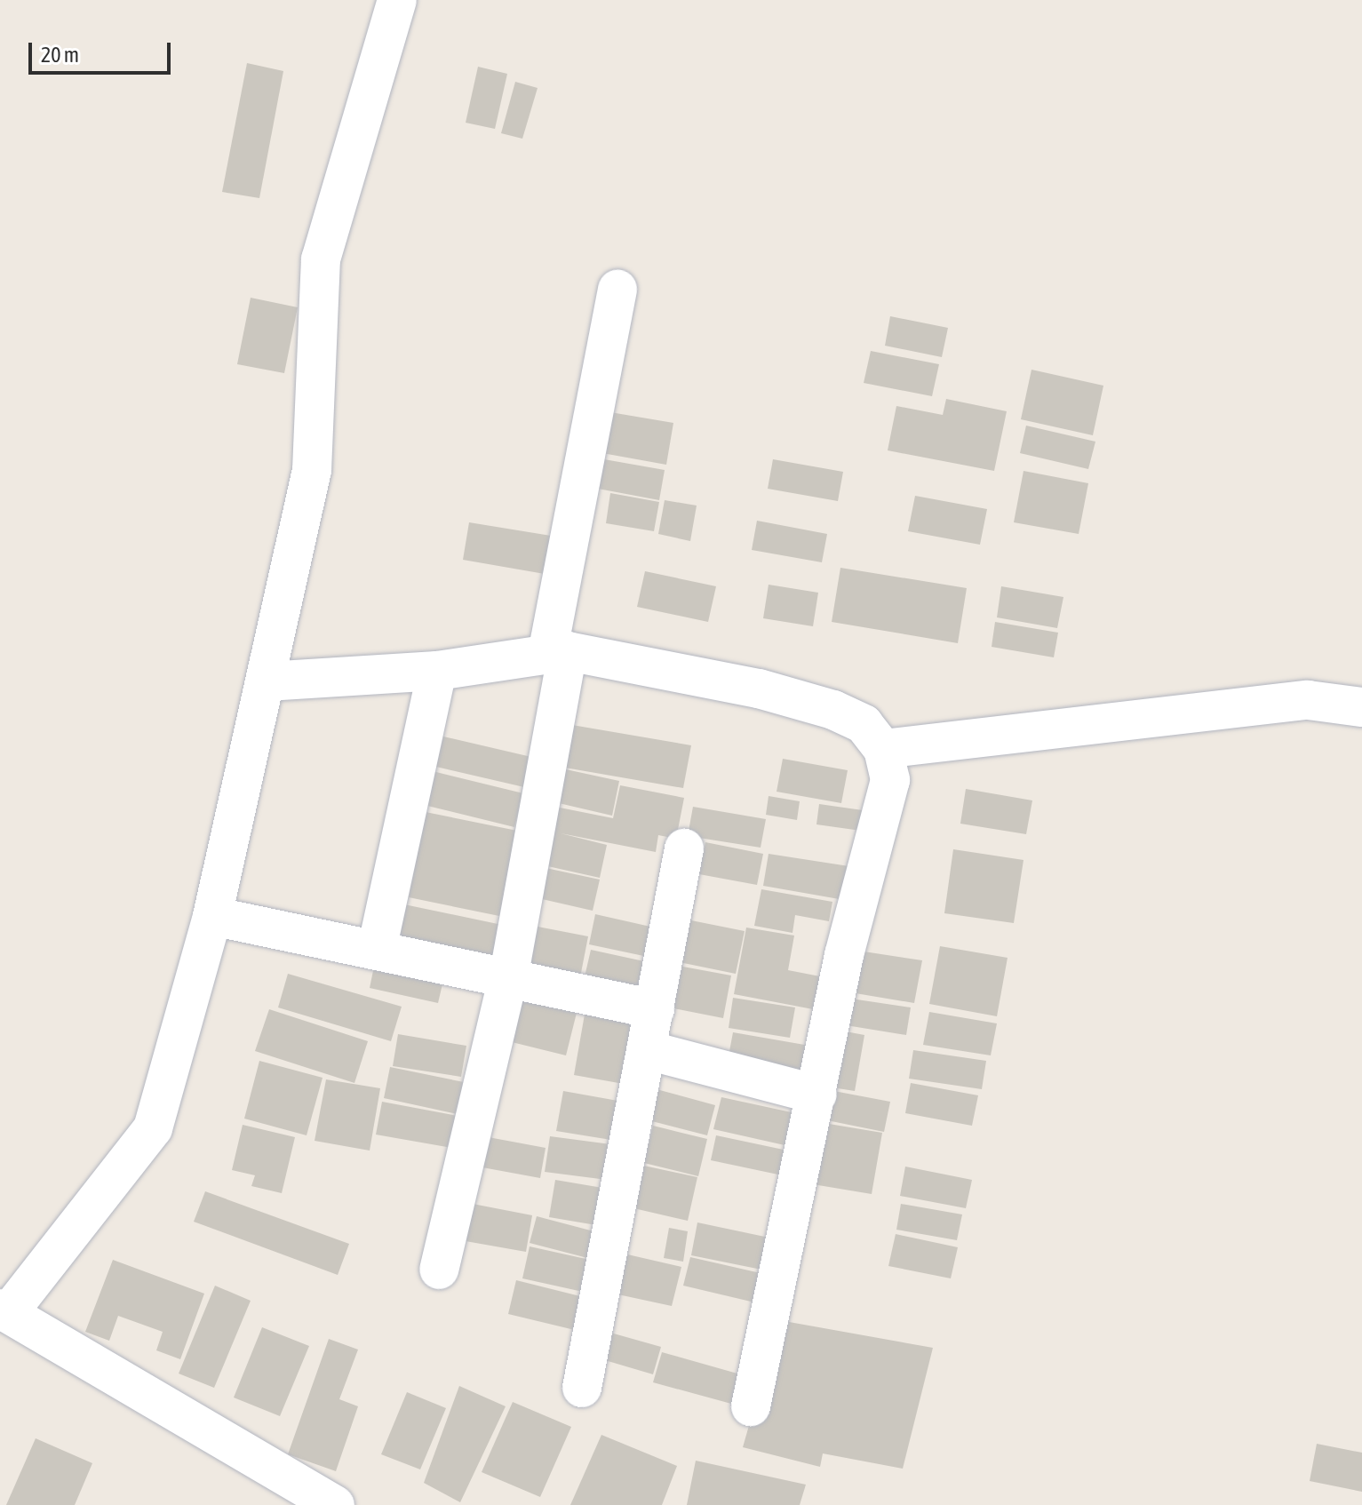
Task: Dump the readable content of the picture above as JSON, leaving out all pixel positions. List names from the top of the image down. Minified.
{"scale_bar":"20 m"}
